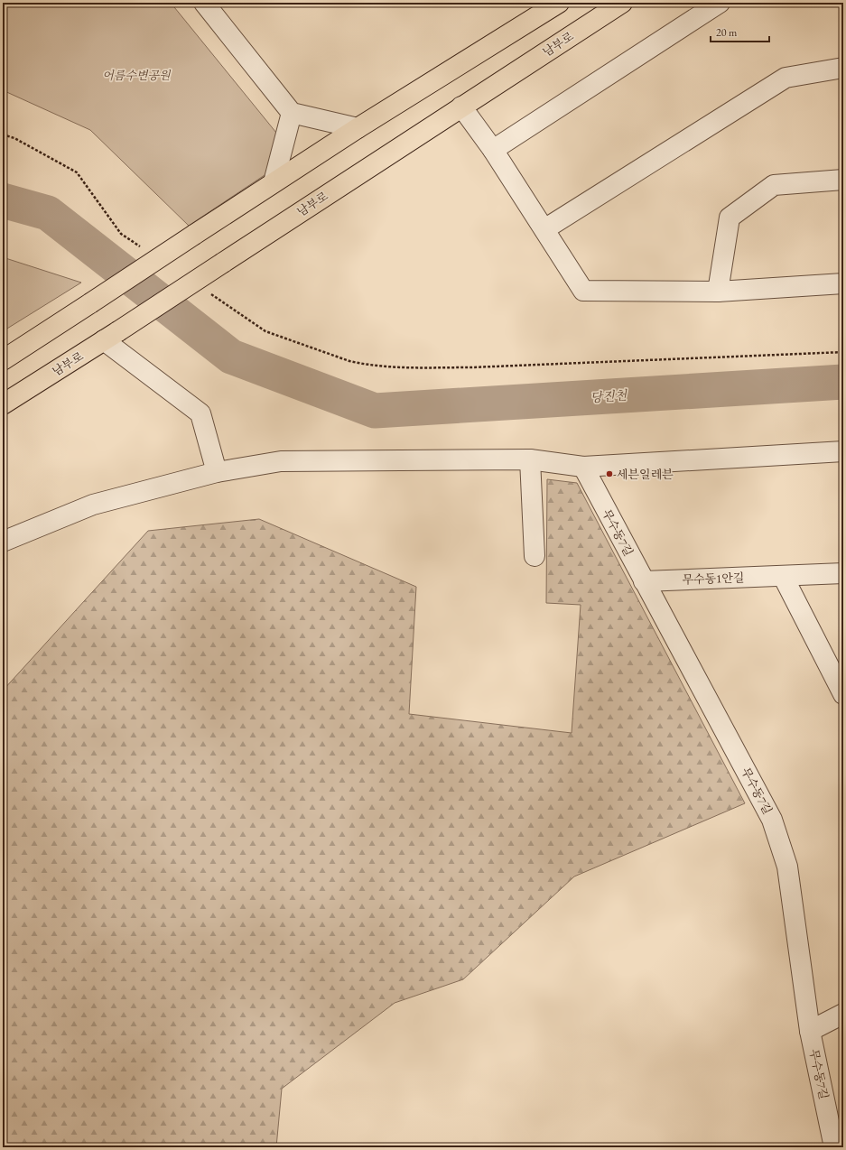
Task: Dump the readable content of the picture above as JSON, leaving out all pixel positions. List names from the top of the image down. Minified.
{"streets":{"main road":["남부로"],"street":["무수동7길","무수동1안길"]},"crossings":[["무수동7길","무수동1안길"]],"water":["당진천"],"parks":["어름수변공원"],"places":["세븐일레븐"],"scale_bar":"20 m"}
